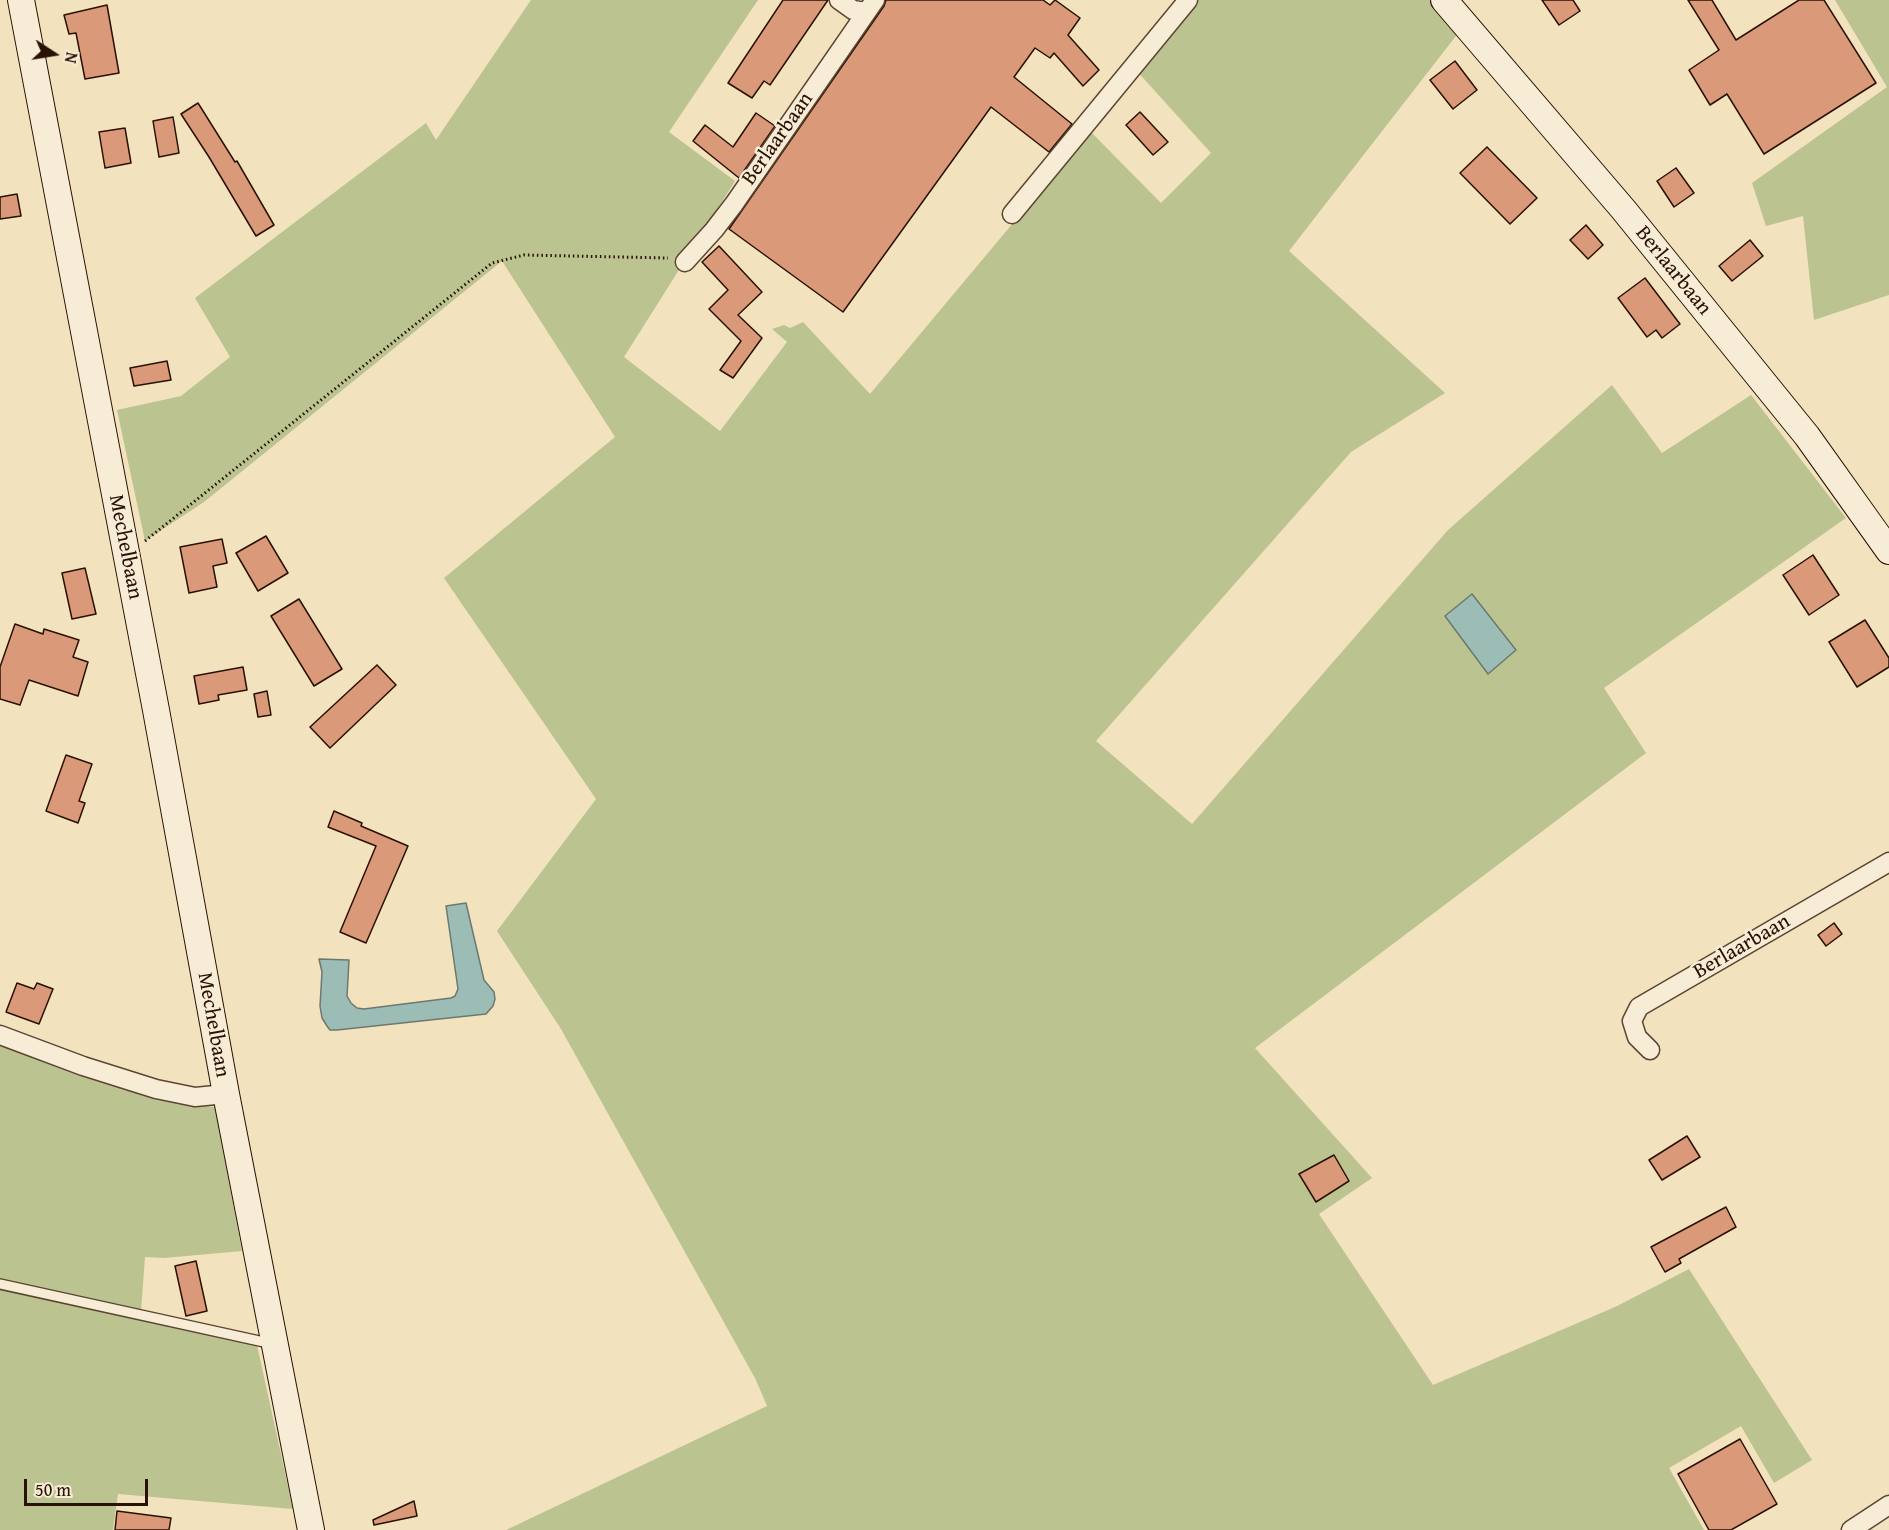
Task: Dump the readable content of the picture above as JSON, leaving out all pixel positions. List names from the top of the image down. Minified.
{"streets":{"street":["Berlaarbaan","Mechelbaan"]},"scale_bar":"50 m","north":"right"}
